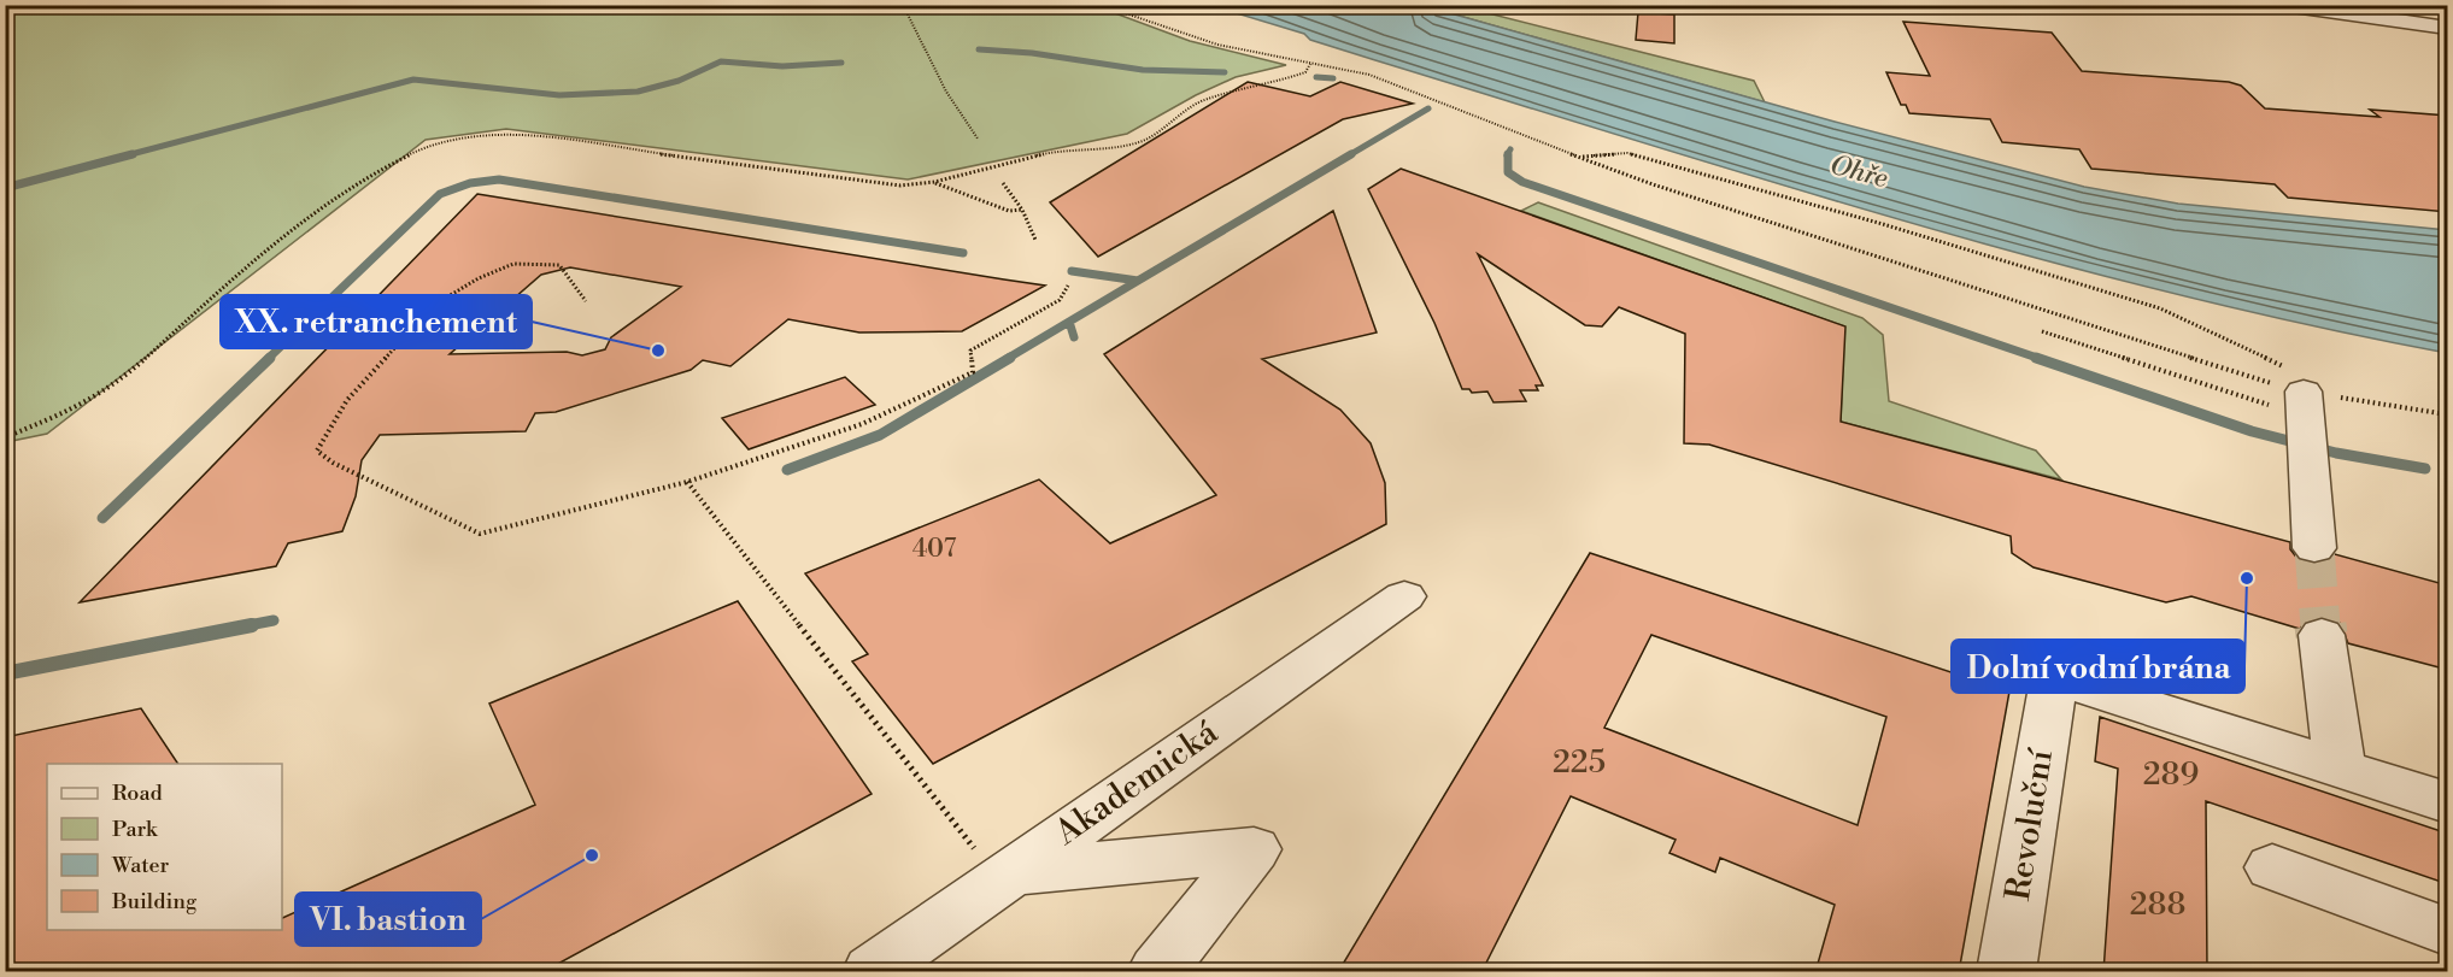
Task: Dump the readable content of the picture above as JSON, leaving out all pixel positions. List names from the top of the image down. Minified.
{"streets":{"street":["Akademická","Revoluční"]},"water":["Ohře"],"places":["XX. retranchement","Dolní vodní brána","VI. bastion"],"house_numbers":["407","225","289","288"],"legend":["Road","Park","Water","Building"]}
